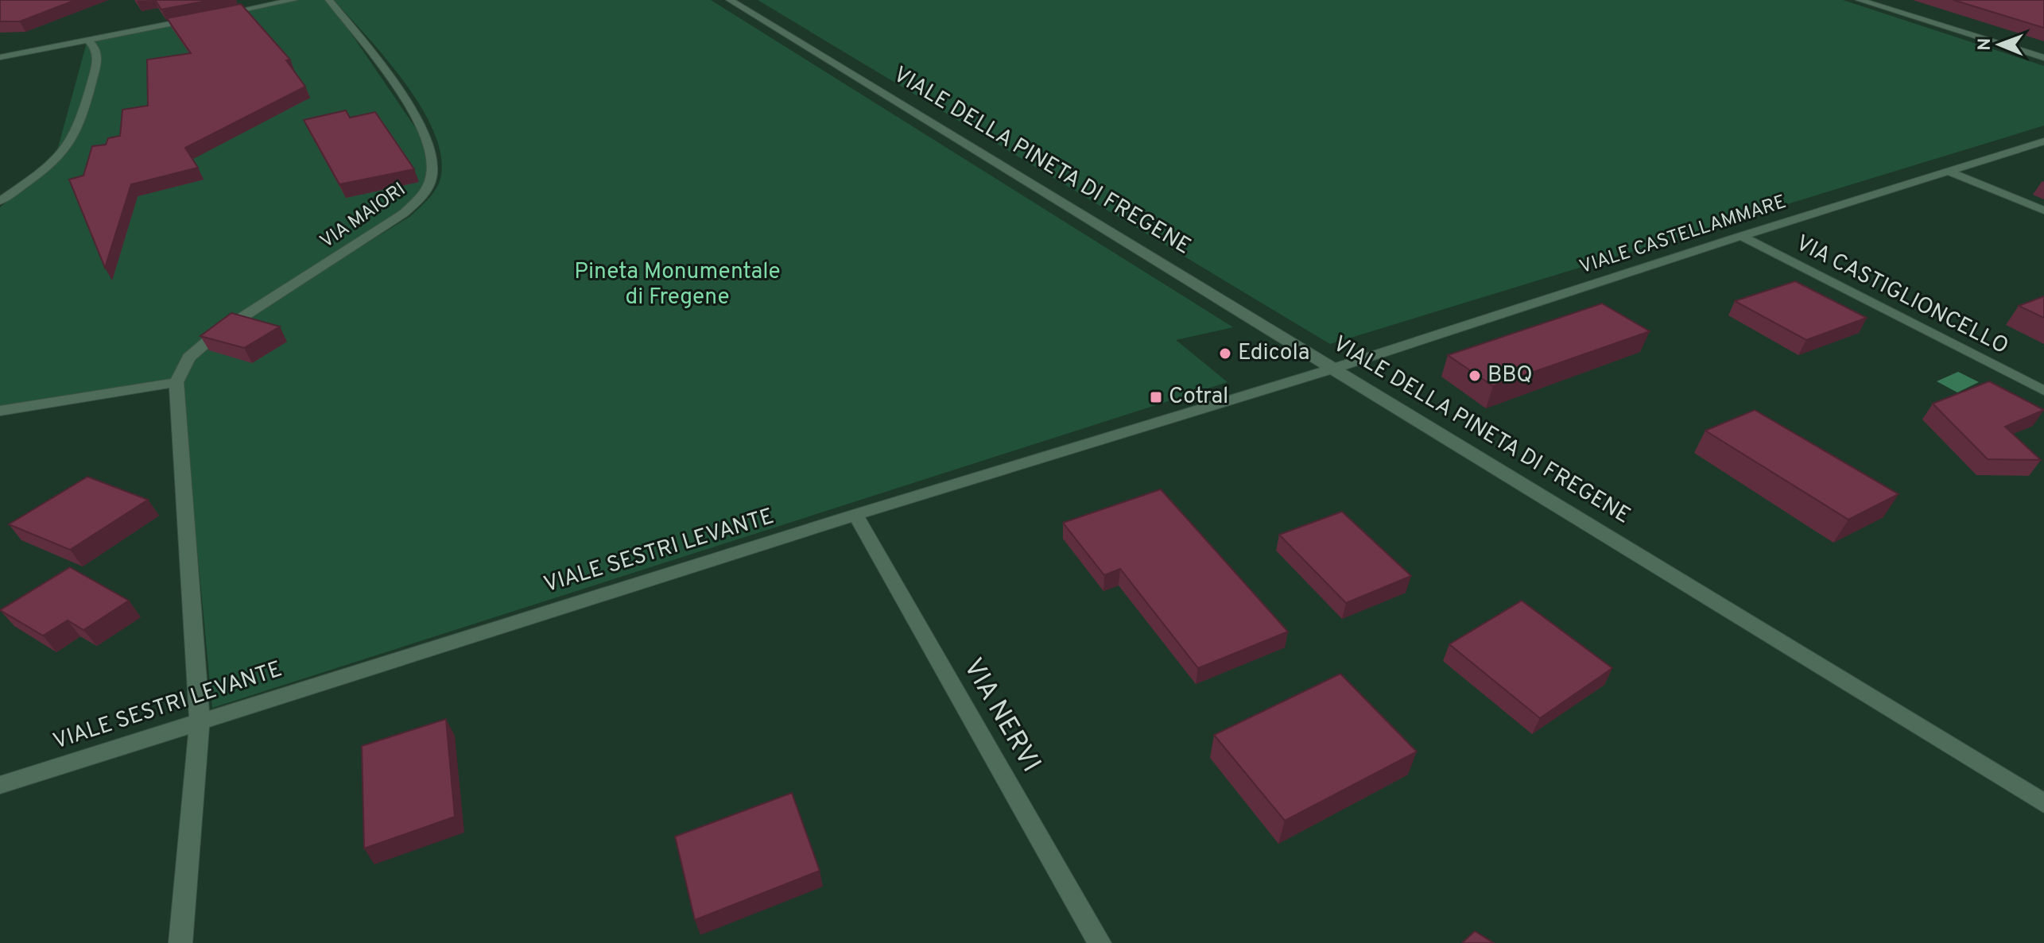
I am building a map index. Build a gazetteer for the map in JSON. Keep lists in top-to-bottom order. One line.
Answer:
{"streets":{"street":["VIALE DELLA PINETA DI FREGENE","VIA MAIORI","VIALE CASTELLAMMARE","VIA CASTIGLIONCELLO","VIALE SESTRI LEVANTE","VIA NERVI"]},"crossings":[["VIALE DELLA PINETA DI FREGENE","VIALE CASTELLAMMARE"],["VIALE DELLA PINETA DI FREGENE","VIALE SESTRI LEVANTE"],["VIALE CASTELLAMMARE","VIA CASTIGLIONCELLO"],["VIALE CASTELLAMMARE","VIALE SESTRI LEVANTE"],["VIALE SESTRI LEVANTE","VIA NERVI"]],"parks":["Pineta Monumentale di Fregene"],"places":{"other":["Edicola","BBQ"],"transit":["Cotral"]},"north":"left"}
